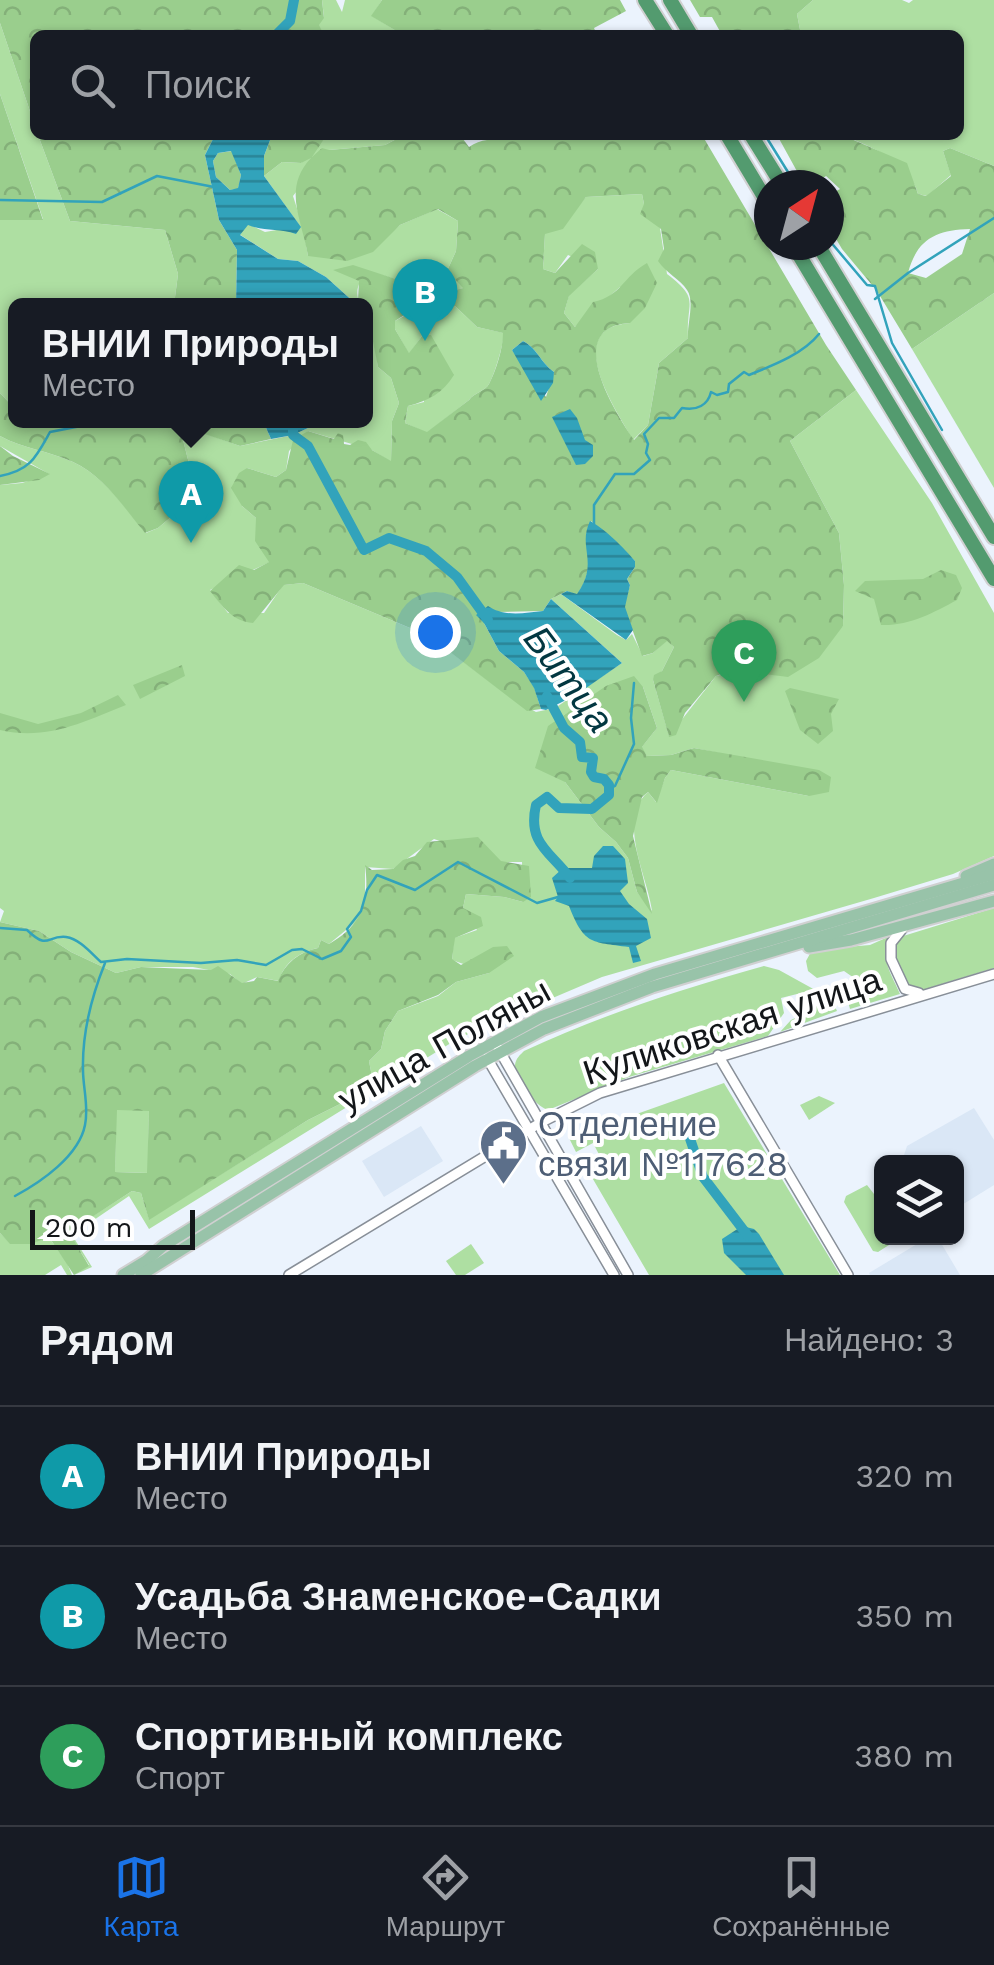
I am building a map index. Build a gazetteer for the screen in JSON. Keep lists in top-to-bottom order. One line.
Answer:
{"streets":{"main road":["улица Поляны"],"street":["Куликовская улица"]},"water":["Битца"],"places":{"public building":["Отделение связи №117628"]},"scale_bar":"200 m","north":"top right","page":{"search":"Поиск","pins":["B","A","C"],"popup":["ВНИИ Природы","Место"],"scale":"200 m","heading":["Рядом","Найдено: 3"],"list":[{"mark":"A","name":"ВНИИ Природы","note":"Место","value":"320 m"},{"mark":"B","name":"Усадьба Знаменское-Садки","note":"Место","value":"350 m"},{"mark":"C","name":"Спортивный комплекс","note":"Спорт","value":"380 m"}],"nav":["Карта","Маршрут","Сохранённые"]}}
